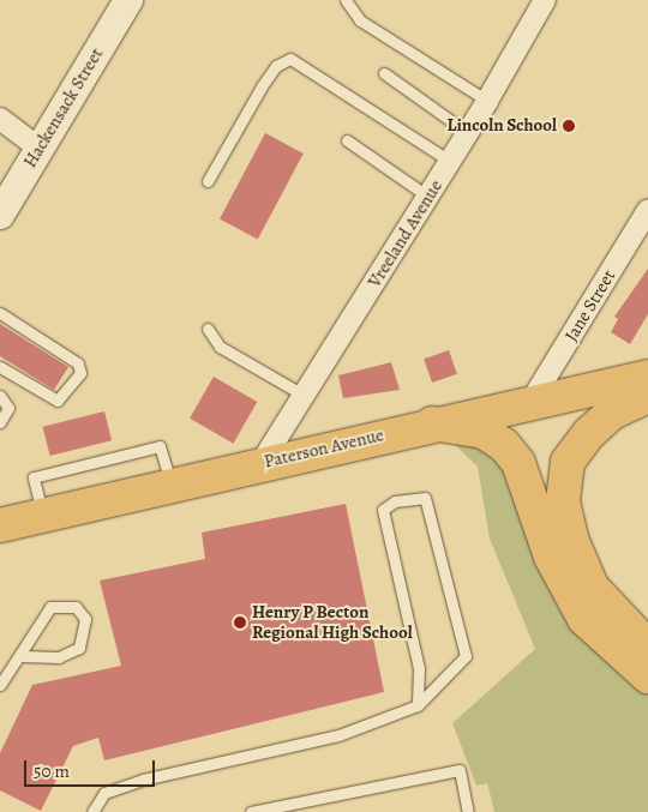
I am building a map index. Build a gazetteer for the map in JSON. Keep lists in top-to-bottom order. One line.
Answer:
{"streets":{"main road":["Hackensack Street","Paterson Avenue"],"street":["Vreeland Avenue","Jane Street"]},"crossings":[["Vreeland Avenue","Paterson Avenue"],["Jane Street","Paterson Avenue"]],"places":["Lincoln School","Henry P Becton Regional High School"],"scale_bar":"50 m"}
